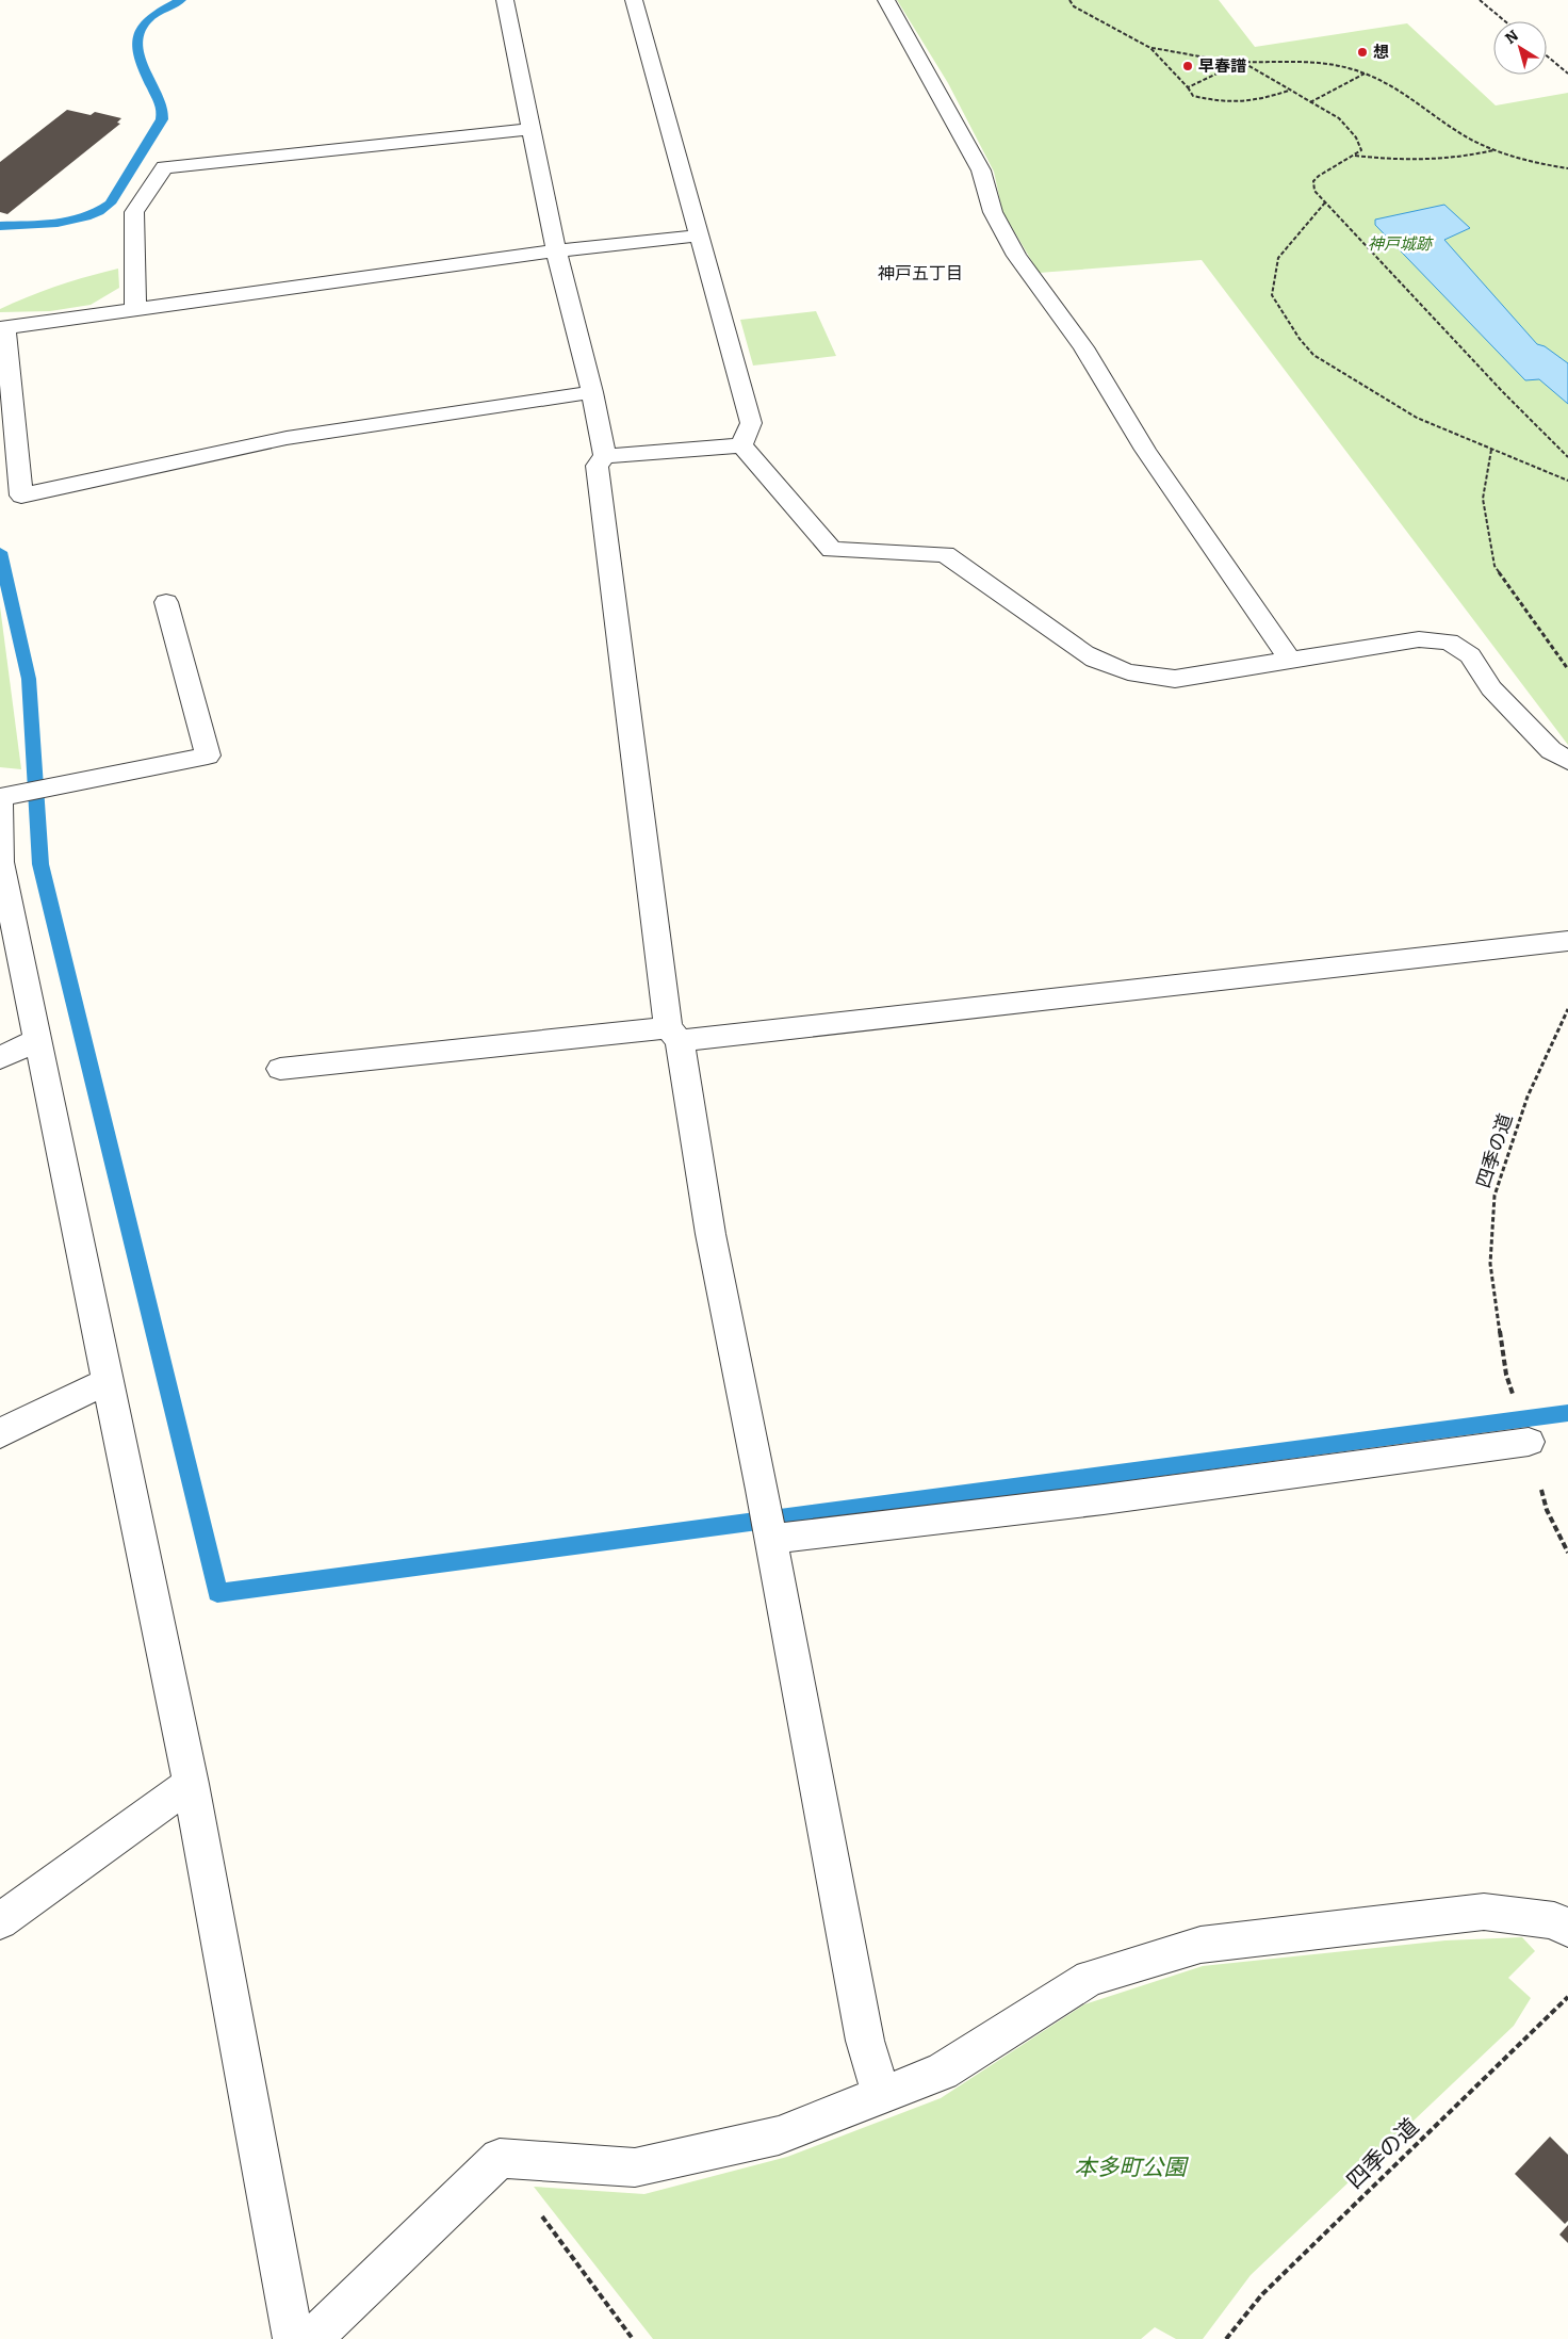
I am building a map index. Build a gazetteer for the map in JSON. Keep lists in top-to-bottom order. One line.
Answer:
{"streets":{"path":["四季の道"]},"districts":["神戸五丁目"],"parks":["神戸城跡","本多町公園"],"places":["想","早春譜"],"north":"top left"}
